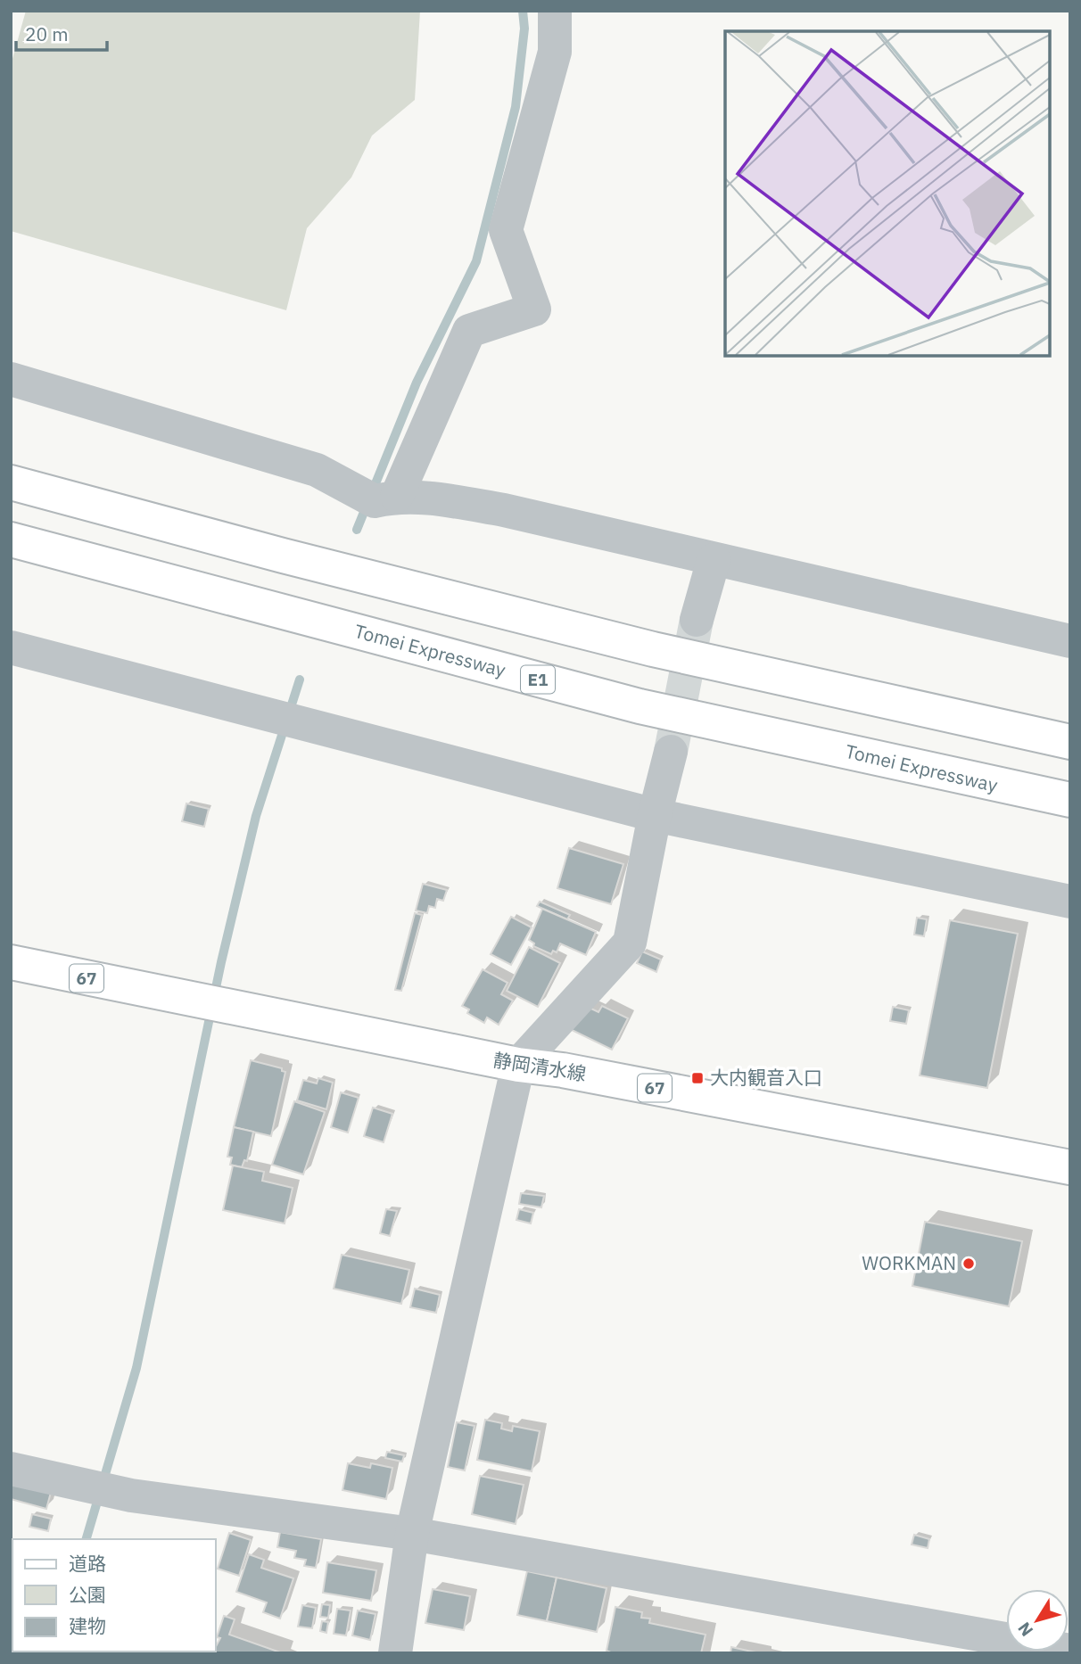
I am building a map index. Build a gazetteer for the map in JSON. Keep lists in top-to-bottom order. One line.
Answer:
{"streets":{"main road":["Tomei Expressway","E1","67","静岡清水線"]},"places":{"transit":["大内観音入口"],"other":["WORKMAN"]},"legend":["道路","公園","建物"],"scale_bar":"20 m","north":"bottom left"}
